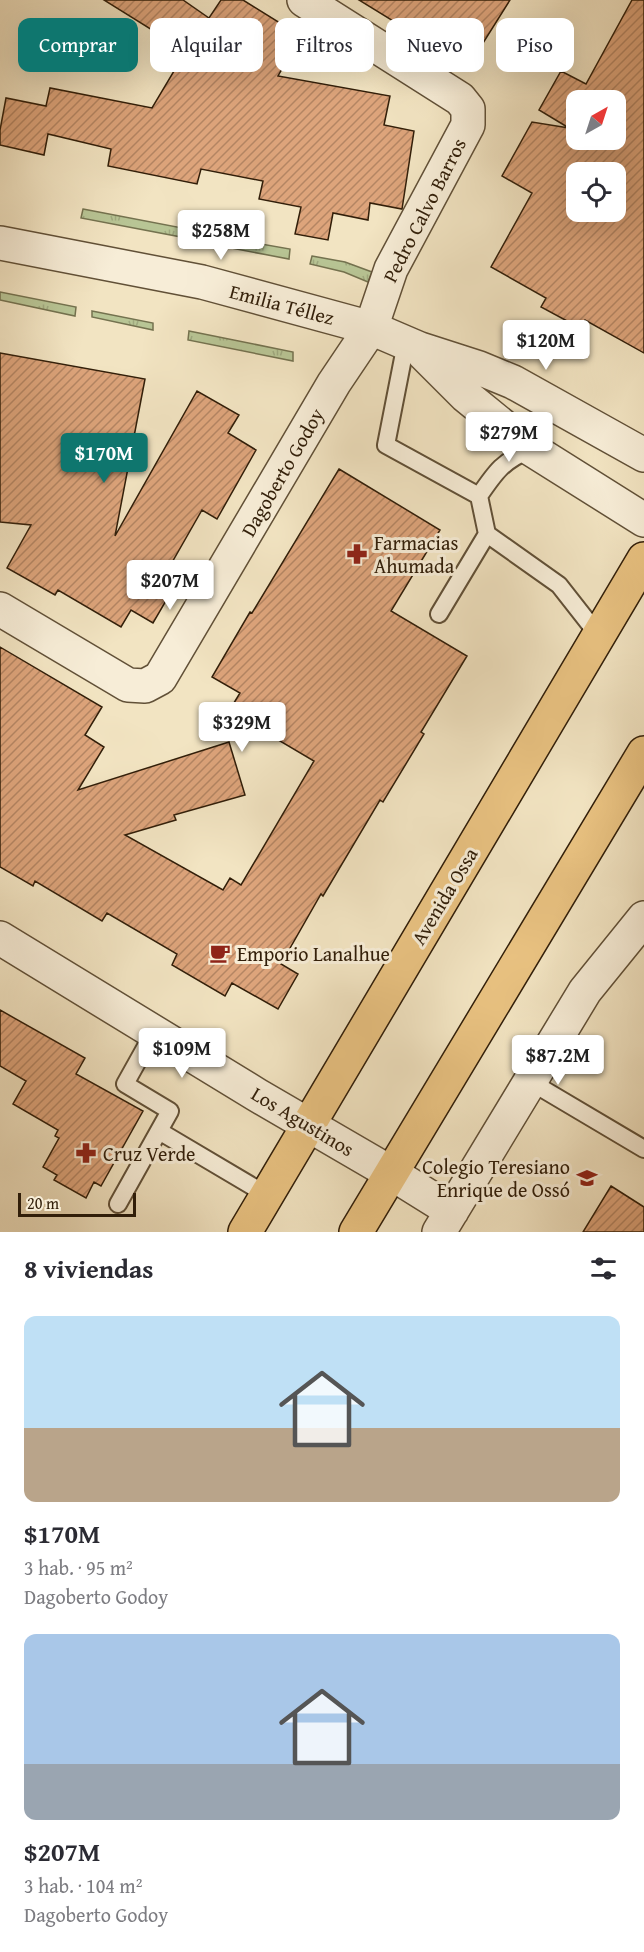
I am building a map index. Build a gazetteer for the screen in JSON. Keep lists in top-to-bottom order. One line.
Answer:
{"streets":{"main road":["Avenida Ossa"],"street":["Pedro Calvo Barros","Emilia Téllez","Dagoberto Godoy","Los Agustinos"]},"crossings":[["Pedro Calvo Barros","Emilia Téllez"],["Pedro Calvo Barros","Dagoberto Godoy"],["Emilia Téllez","Dagoberto Godoy"],["Avenida Ossa","Los Agustinos"]],"places":{"pharmacy":["Farmacias Ahumada","Cruz Verde"],"cafe":["Emporio Lanalhue"],"school or university":["Colegio Teresiano Enrique de Ossó"]},"scale_bar":"20 m","north":"top right","page":{"chip":["Comprar","Alquilar","Filtros","Nuevo","Piso"],"price":["$258M","$120M","$279M","$170M","$207M","$329M","$109M","$87.2M"],"scale":"20 m","heading":"8 viviendas","list":[{"name":"$170M","note":"3 hab. · 95 m² · Dagoberto Godoy"},{"name":"$207M","note":"3 hab. · 104 m² · Dagoberto Godoy"}]}}
